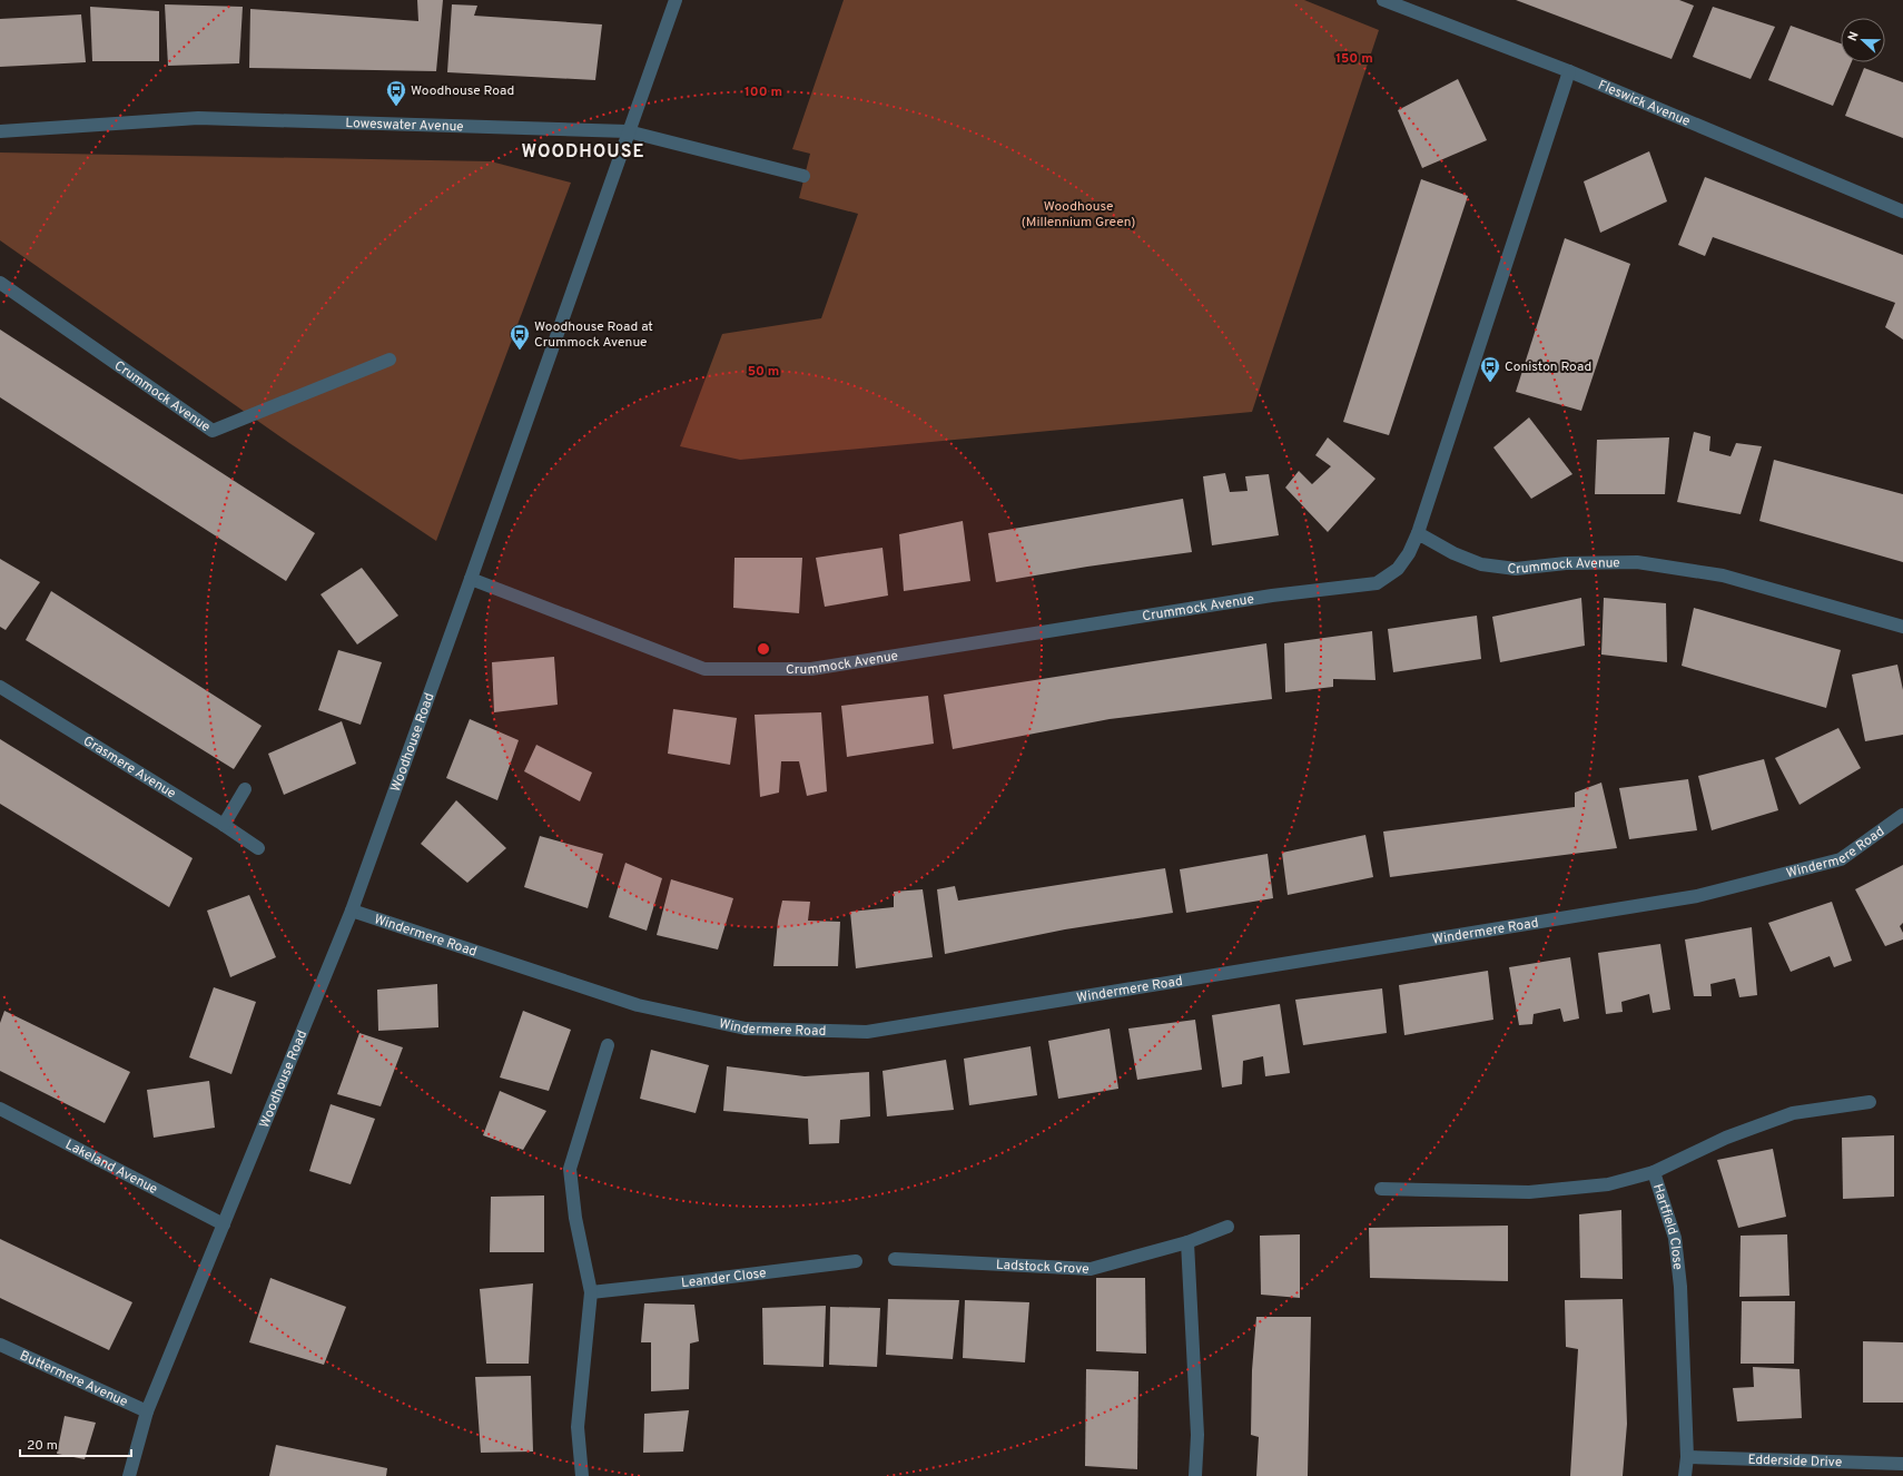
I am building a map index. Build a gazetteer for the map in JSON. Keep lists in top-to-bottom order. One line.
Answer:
{"streets":{"street":["Fleswick Avenue","Loweswater Avenue","Crummock Avenue","Woodhouse Road","Grasmere Avenue","Windermere Road","Lakeland Avenue","Hartfield Close","Ladstock Grove","Leander Close","Buttermere Avenue","Edderside Drive"]},"crossings":[["Loweswater Avenue","Woodhouse Road"],["Crummock Avenue","Woodhouse Road"],["Woodhouse Road","Windermere Road"],["Woodhouse Road","Lakeland Avenue"],["Woodhouse Road","Buttermere Avenue"],["Hartfield Close","Edderside Drive"]],"districts":["WOODHOUSE"],"parks":["Woodhouse (Millennium Green)"],"places":{"bus stop":["Woodhouse Road","Woodhouse Road at Crummock Avenue","Coniston Road"]},"scale_bar":"20 m","north":"left","rings":["150 m","100 m","50 m"]}
